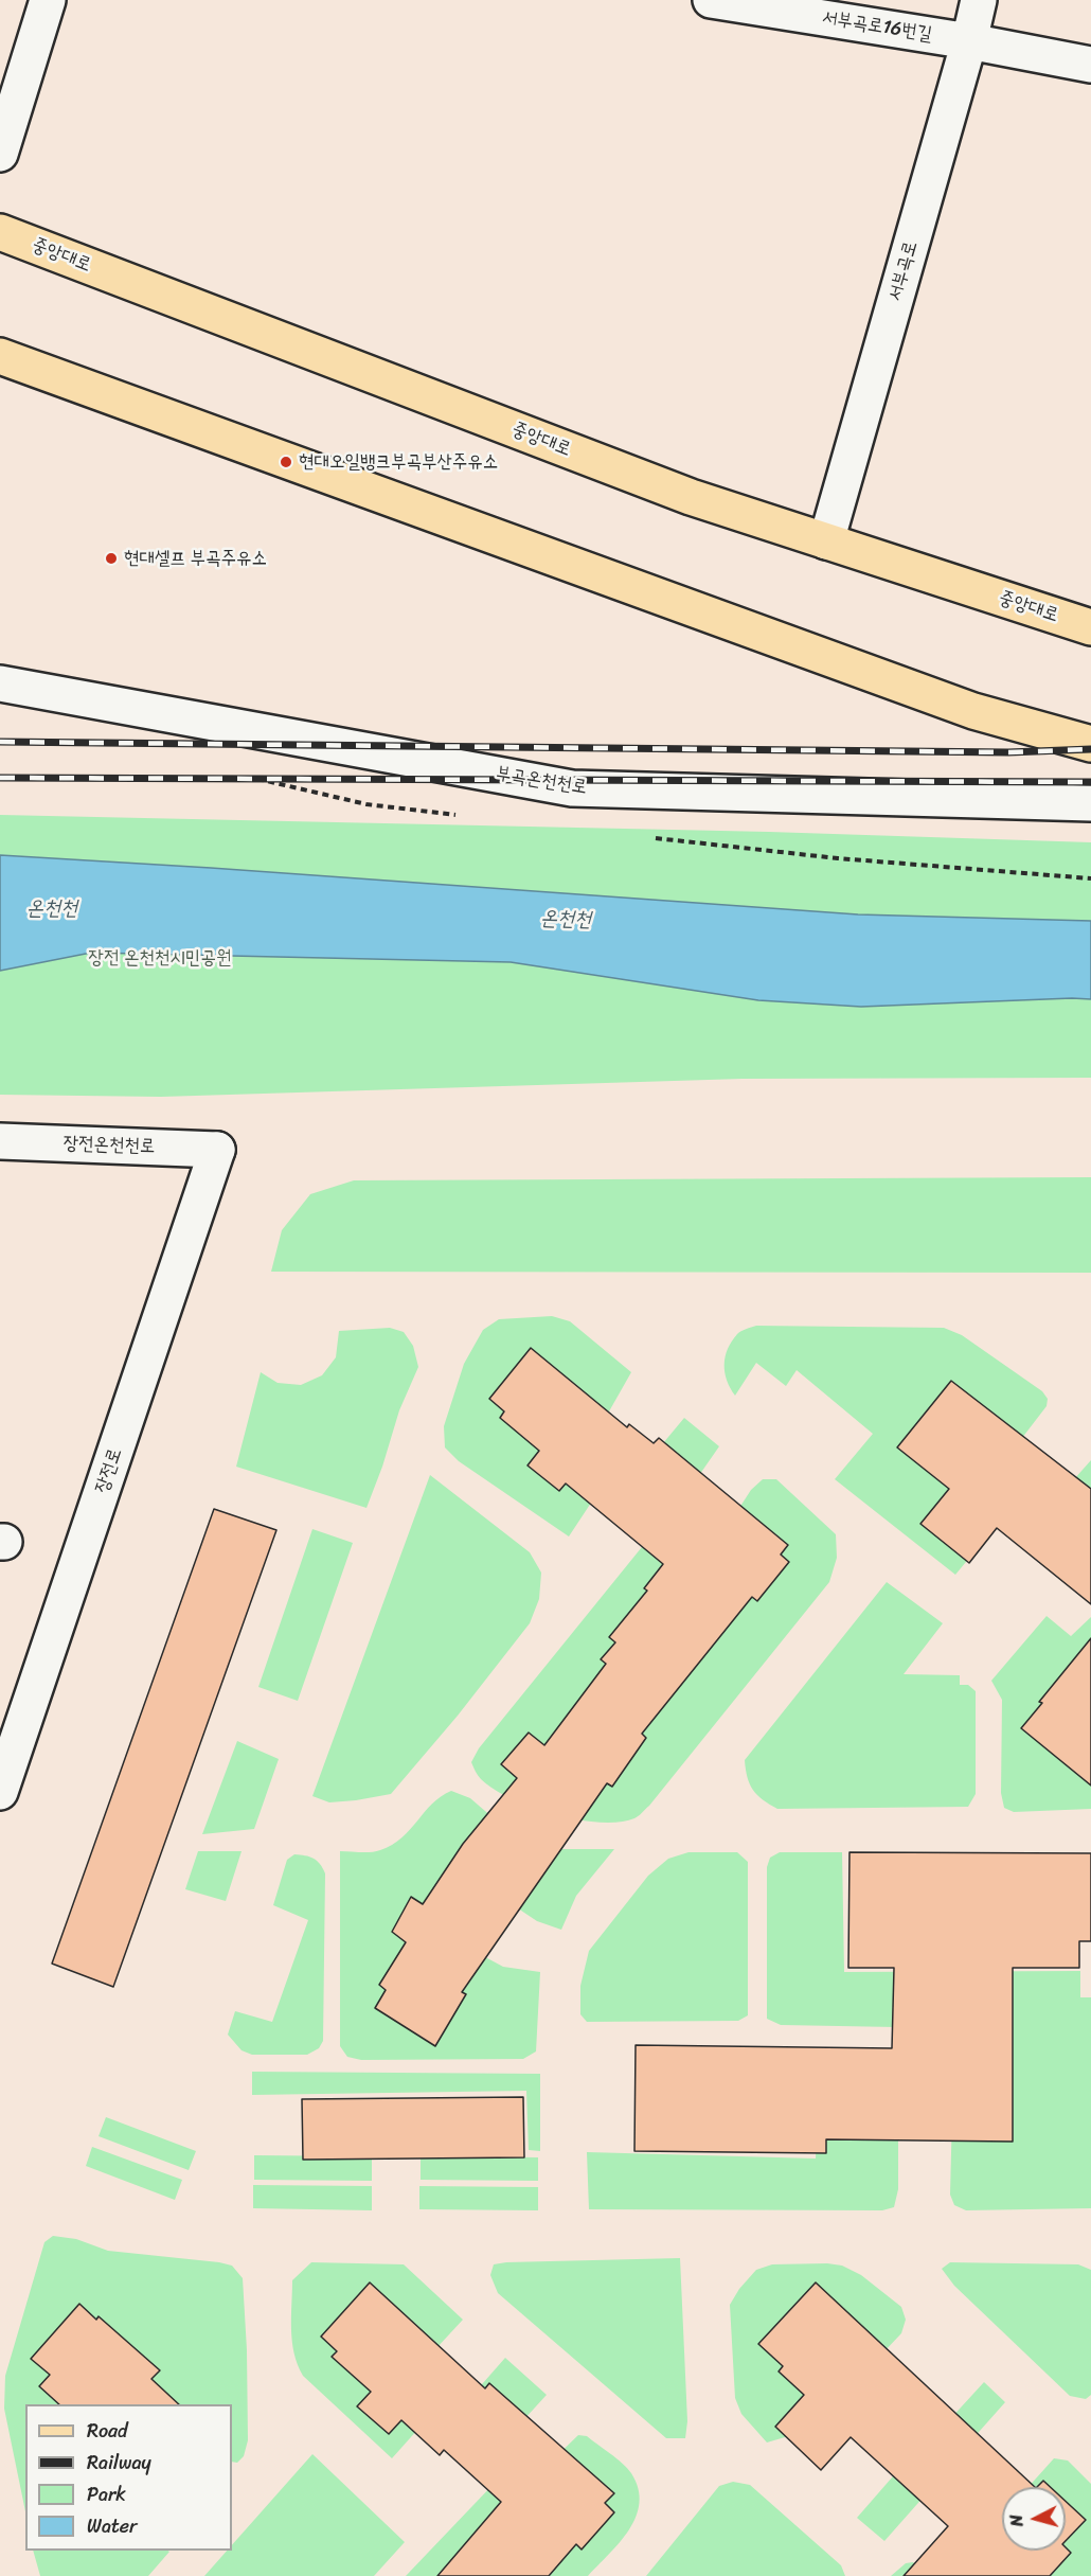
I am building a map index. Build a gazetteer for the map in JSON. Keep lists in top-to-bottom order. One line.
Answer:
{"streets":{"main road":["중앙대로"],"street":["서부곡로16번길","서부곡로","부곡온천천로","장전온천천로","장전로"]},"crossings":[["서부곡로16번길","서부곡로"],["중앙대로","서부곡로"],["장전온천천로","장전로"]],"water":["온천천"],"parks":["장전 온천천시민공원"],"places":["현대오일뱅크부곡부산주유소","현대셀프 부곡주유소"],"legend":["Road","Railway","Park","Water"],"north":"left"}
